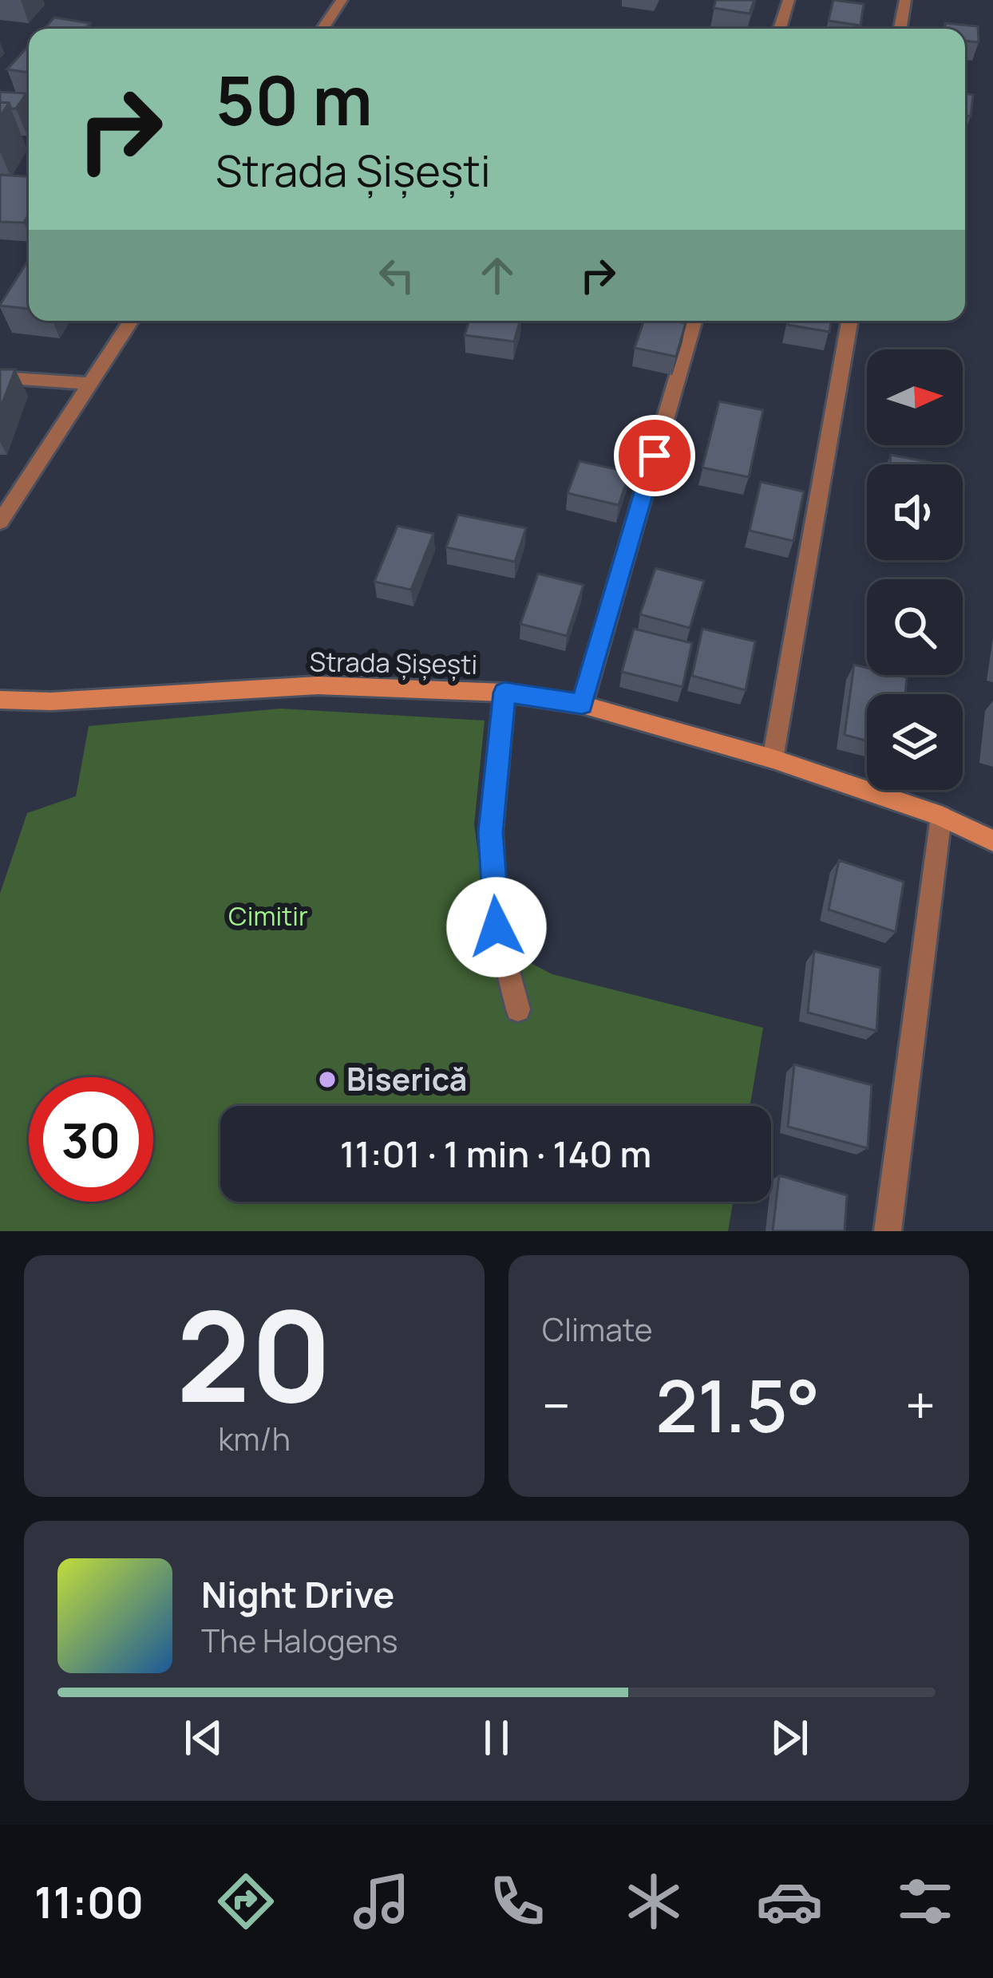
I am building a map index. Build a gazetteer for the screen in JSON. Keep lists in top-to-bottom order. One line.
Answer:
{"streets":{"street":["Strada Șișești"]},"parks":["Cimitir"],"places":["Biserică"],"north":"right","page":{"turn":["50 m","Strada Șișești"],"limit":"30","trip":"11:01 · 1 min · 140 m","tile":[["20","km/h"],"Climate"],"heat":["−","21.5°","+"],"song":["Night Drive","The Halogens"],"tabs":"11:00"}}
